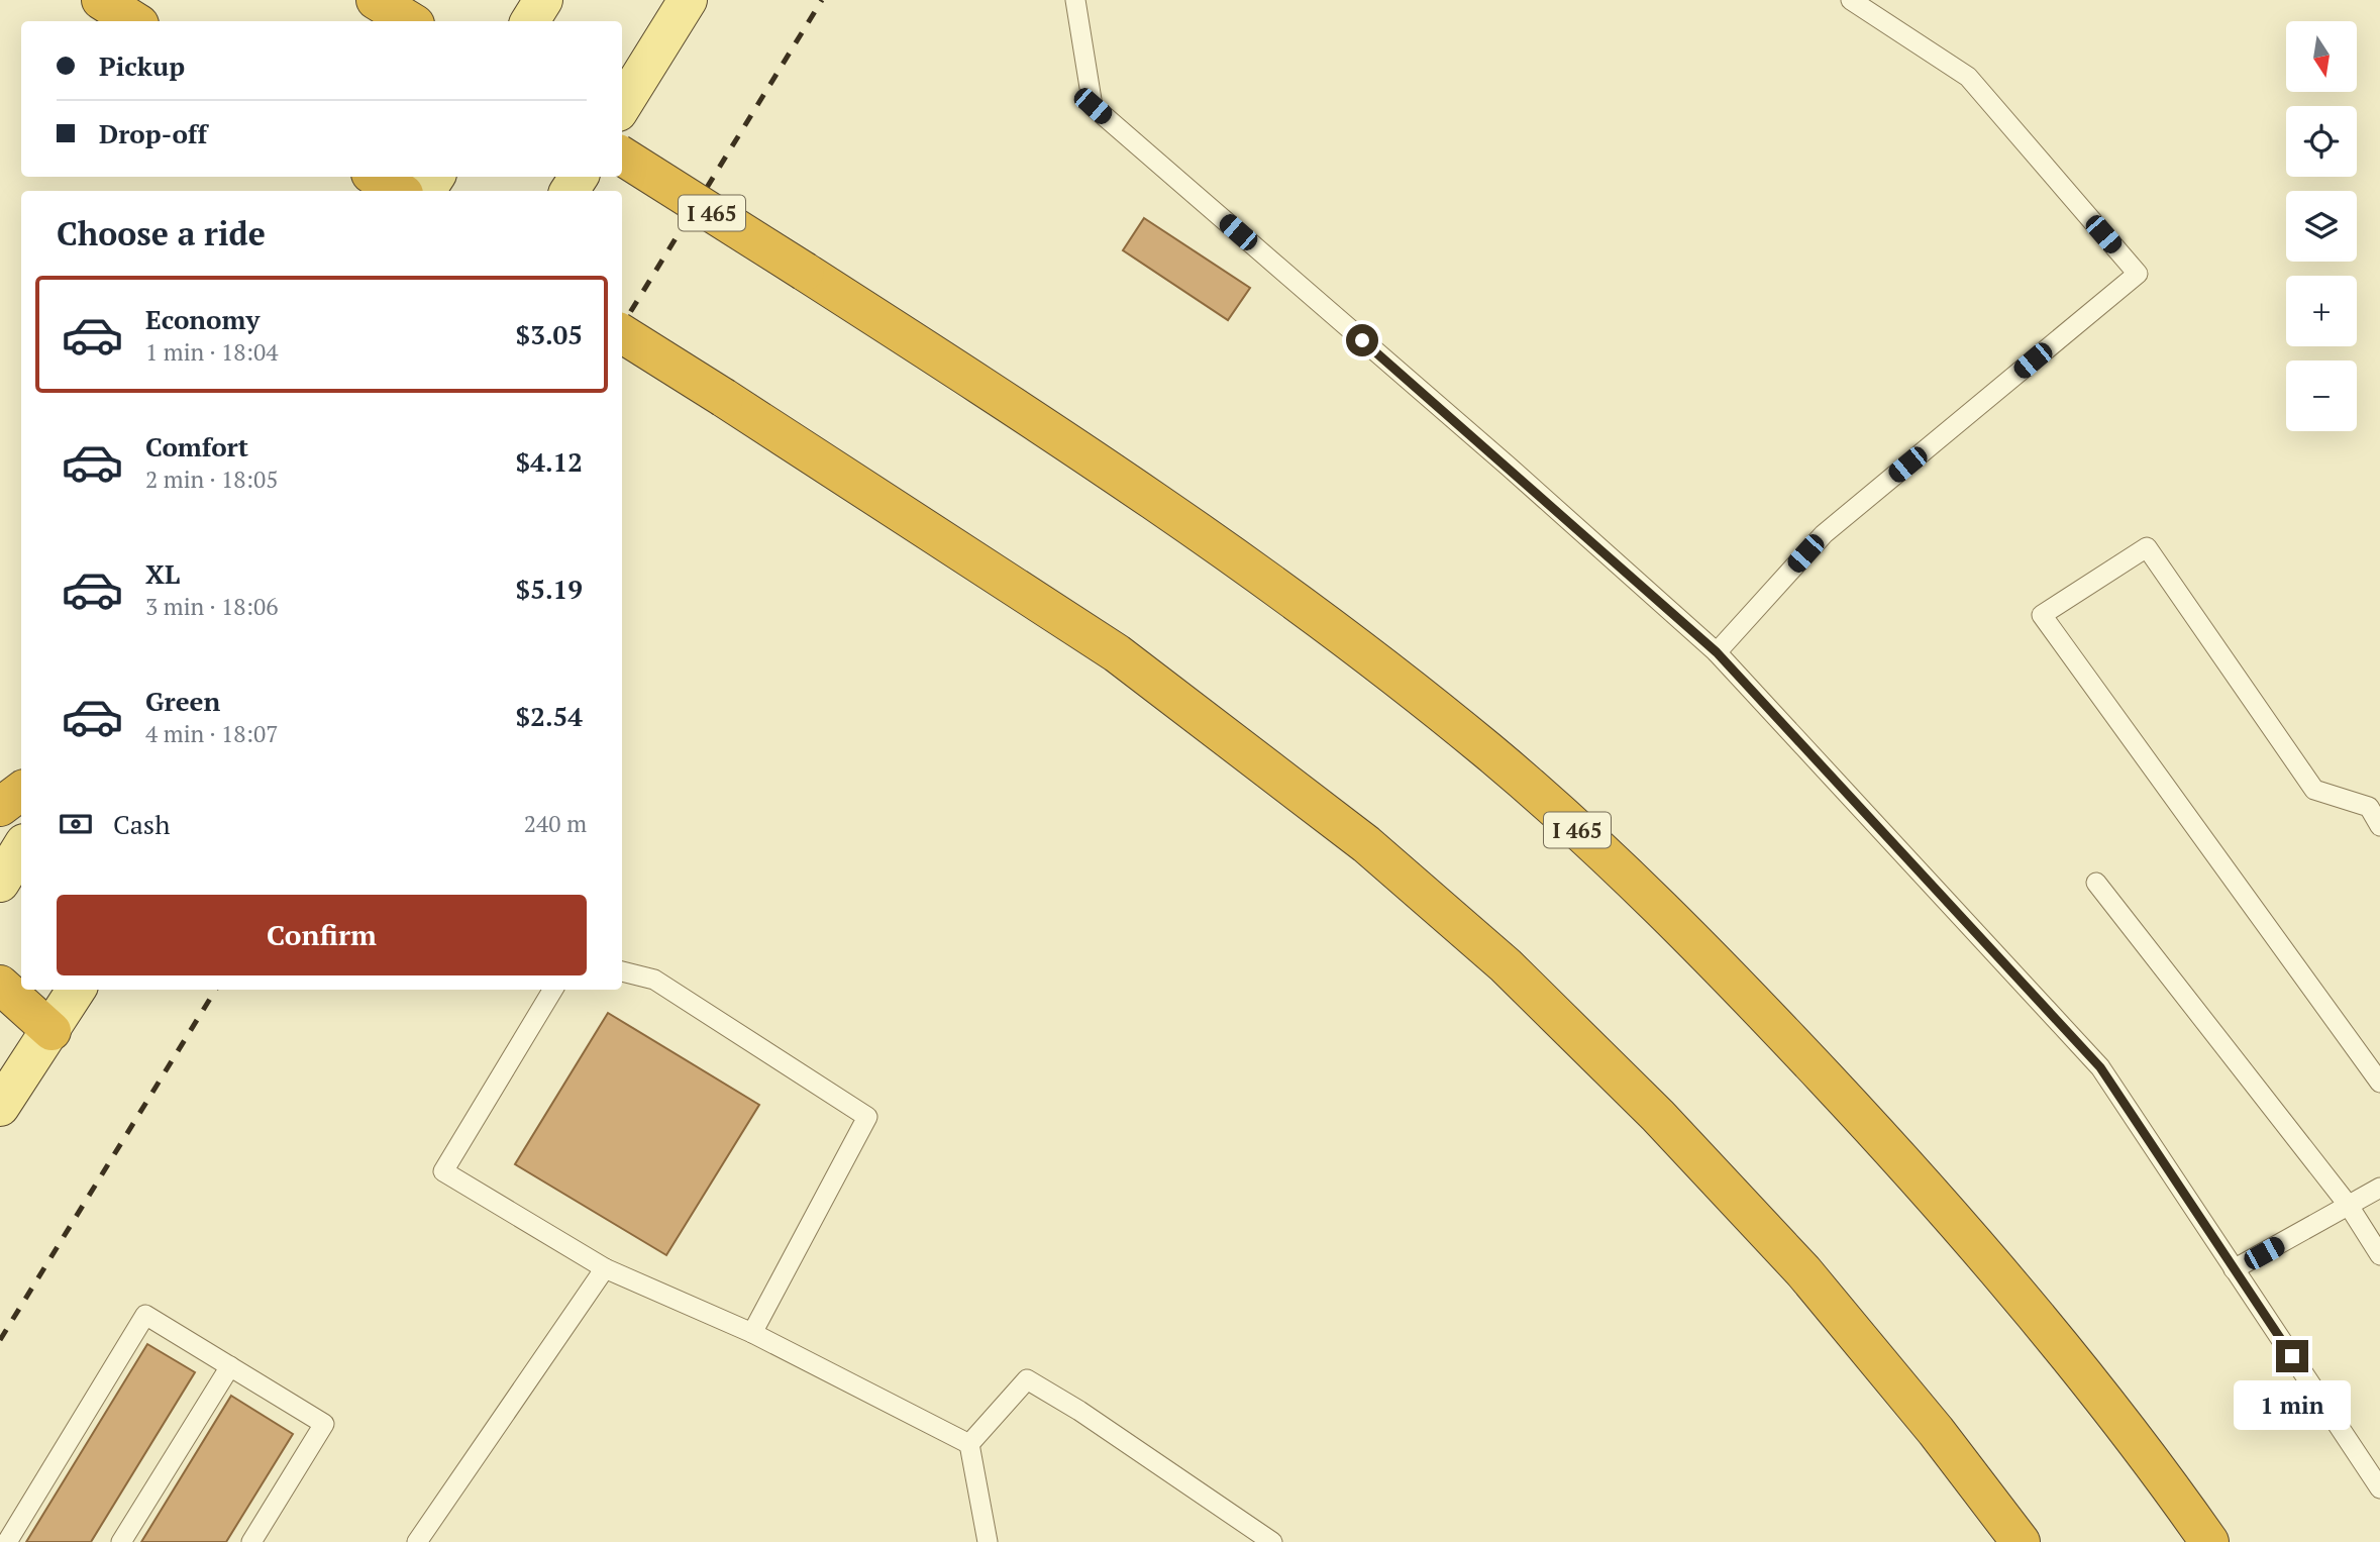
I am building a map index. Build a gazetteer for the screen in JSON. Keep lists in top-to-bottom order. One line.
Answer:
{"streets":{"highway":["I 465"]},"north":"bottom","page":{"map_buttons":["+","−"],"banner":["Pickup","Drop-off"],"heading":"Choose a ride","list":[{"name":"Economy","note":"1 min · 18:04","value":"$3.05"},{"name":"Comfort","note":"2 min · 18:05","value":"$4.12"},{"name":"XL","note":"3 min · 18:06","value":"$5.19"},{"name":"Green","note":"4 min · 18:07","value":"$2.54"}],"pay":["Cash","240 m"],"buttons":"Confirm","bubble":"1 min"}}
